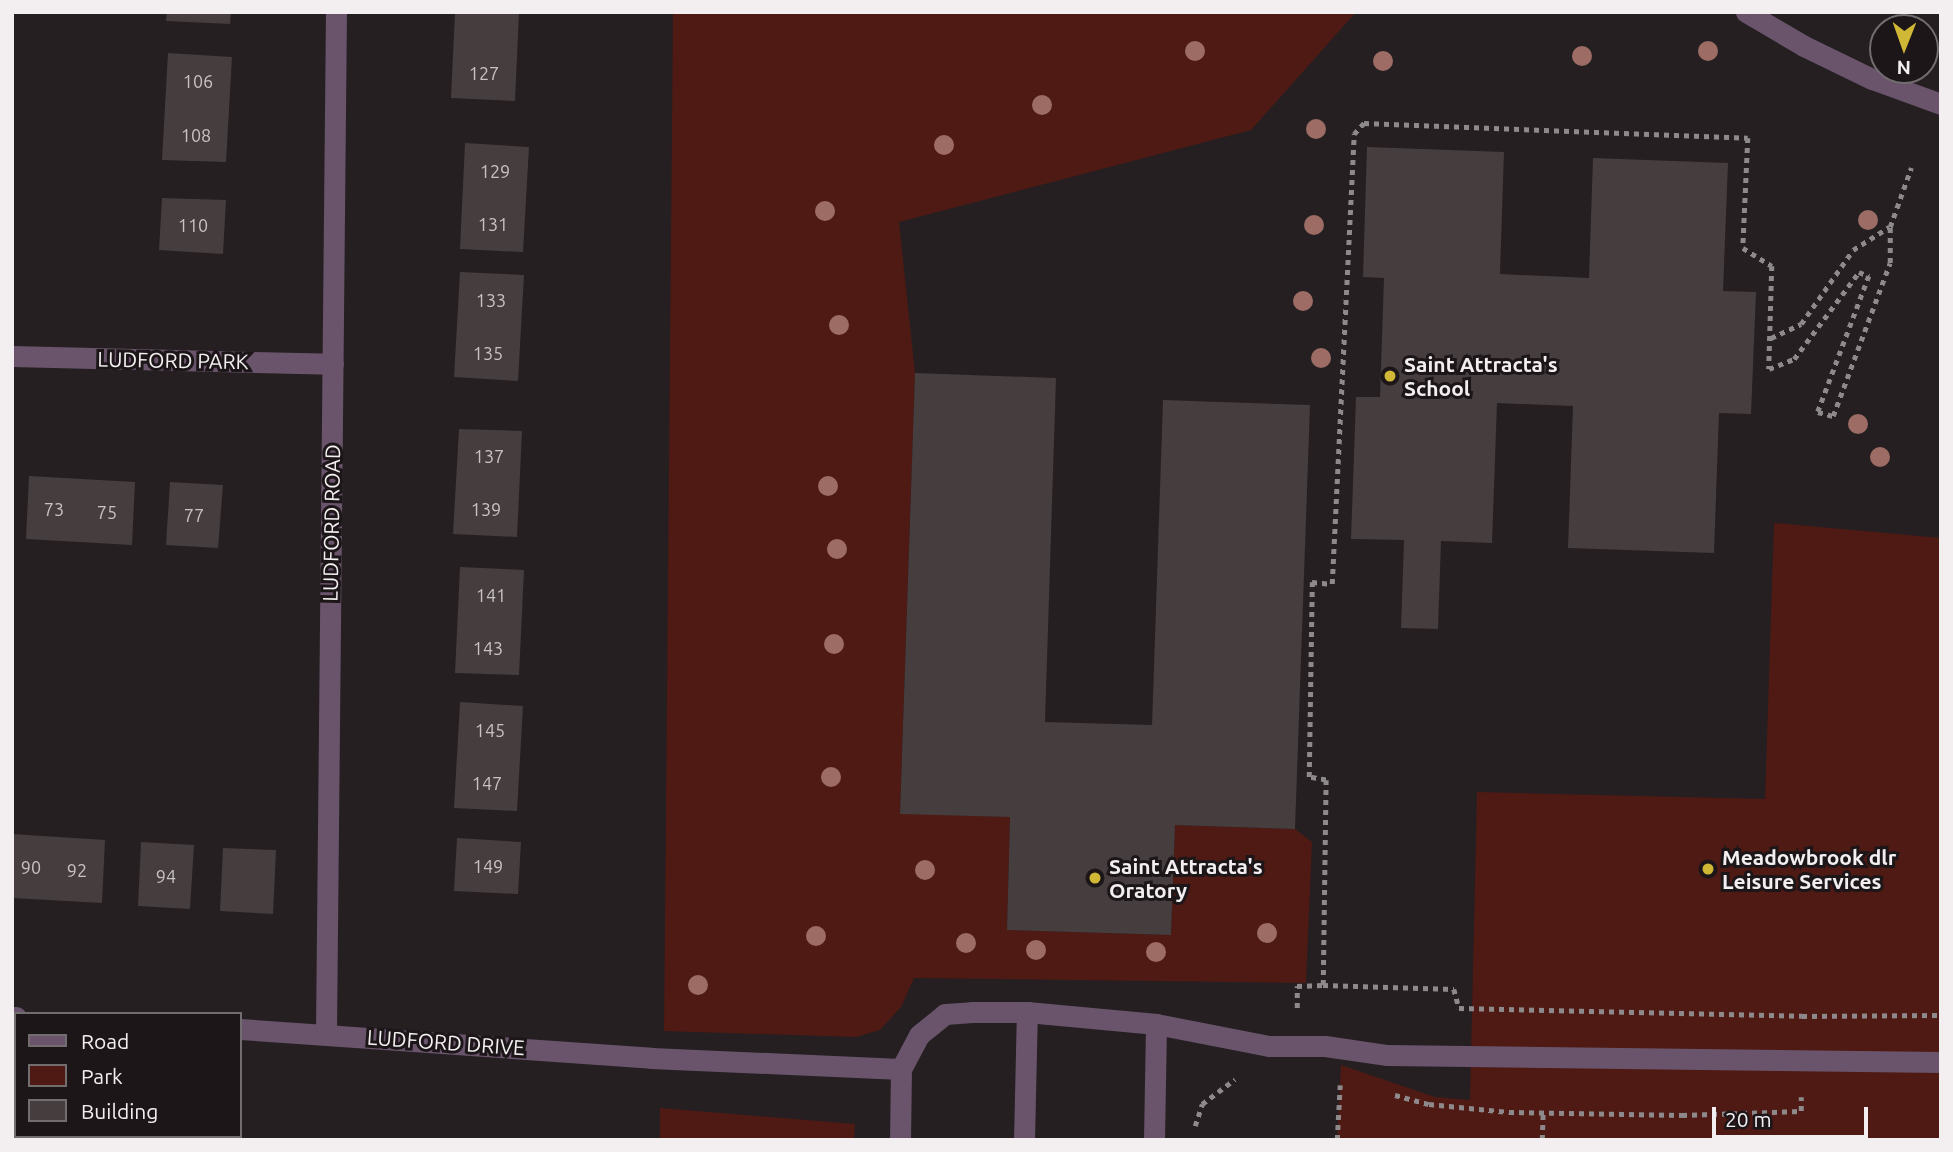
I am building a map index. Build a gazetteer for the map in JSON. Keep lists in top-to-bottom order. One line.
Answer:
{"streets":{"street":["LUDFORD PARK","LUDFORD ROAD","LUDFORD DRIVE"]},"crossings":[["LUDFORD PARK","LUDFORD ROAD"],["LUDFORD ROAD","LUDFORD DRIVE"]],"places":["Saint Attracta's School","Meadowbrook dlr Leisure Services","Saint Attracta's Oratory"],"house_numbers":["127","106","108","129","131","110","133","135","137","73","139","75","77","141","143","145","147","149","90","92","94"],"legend":["Road","Park","Building"],"scale_bar":"20 m","north":"bottom"}
